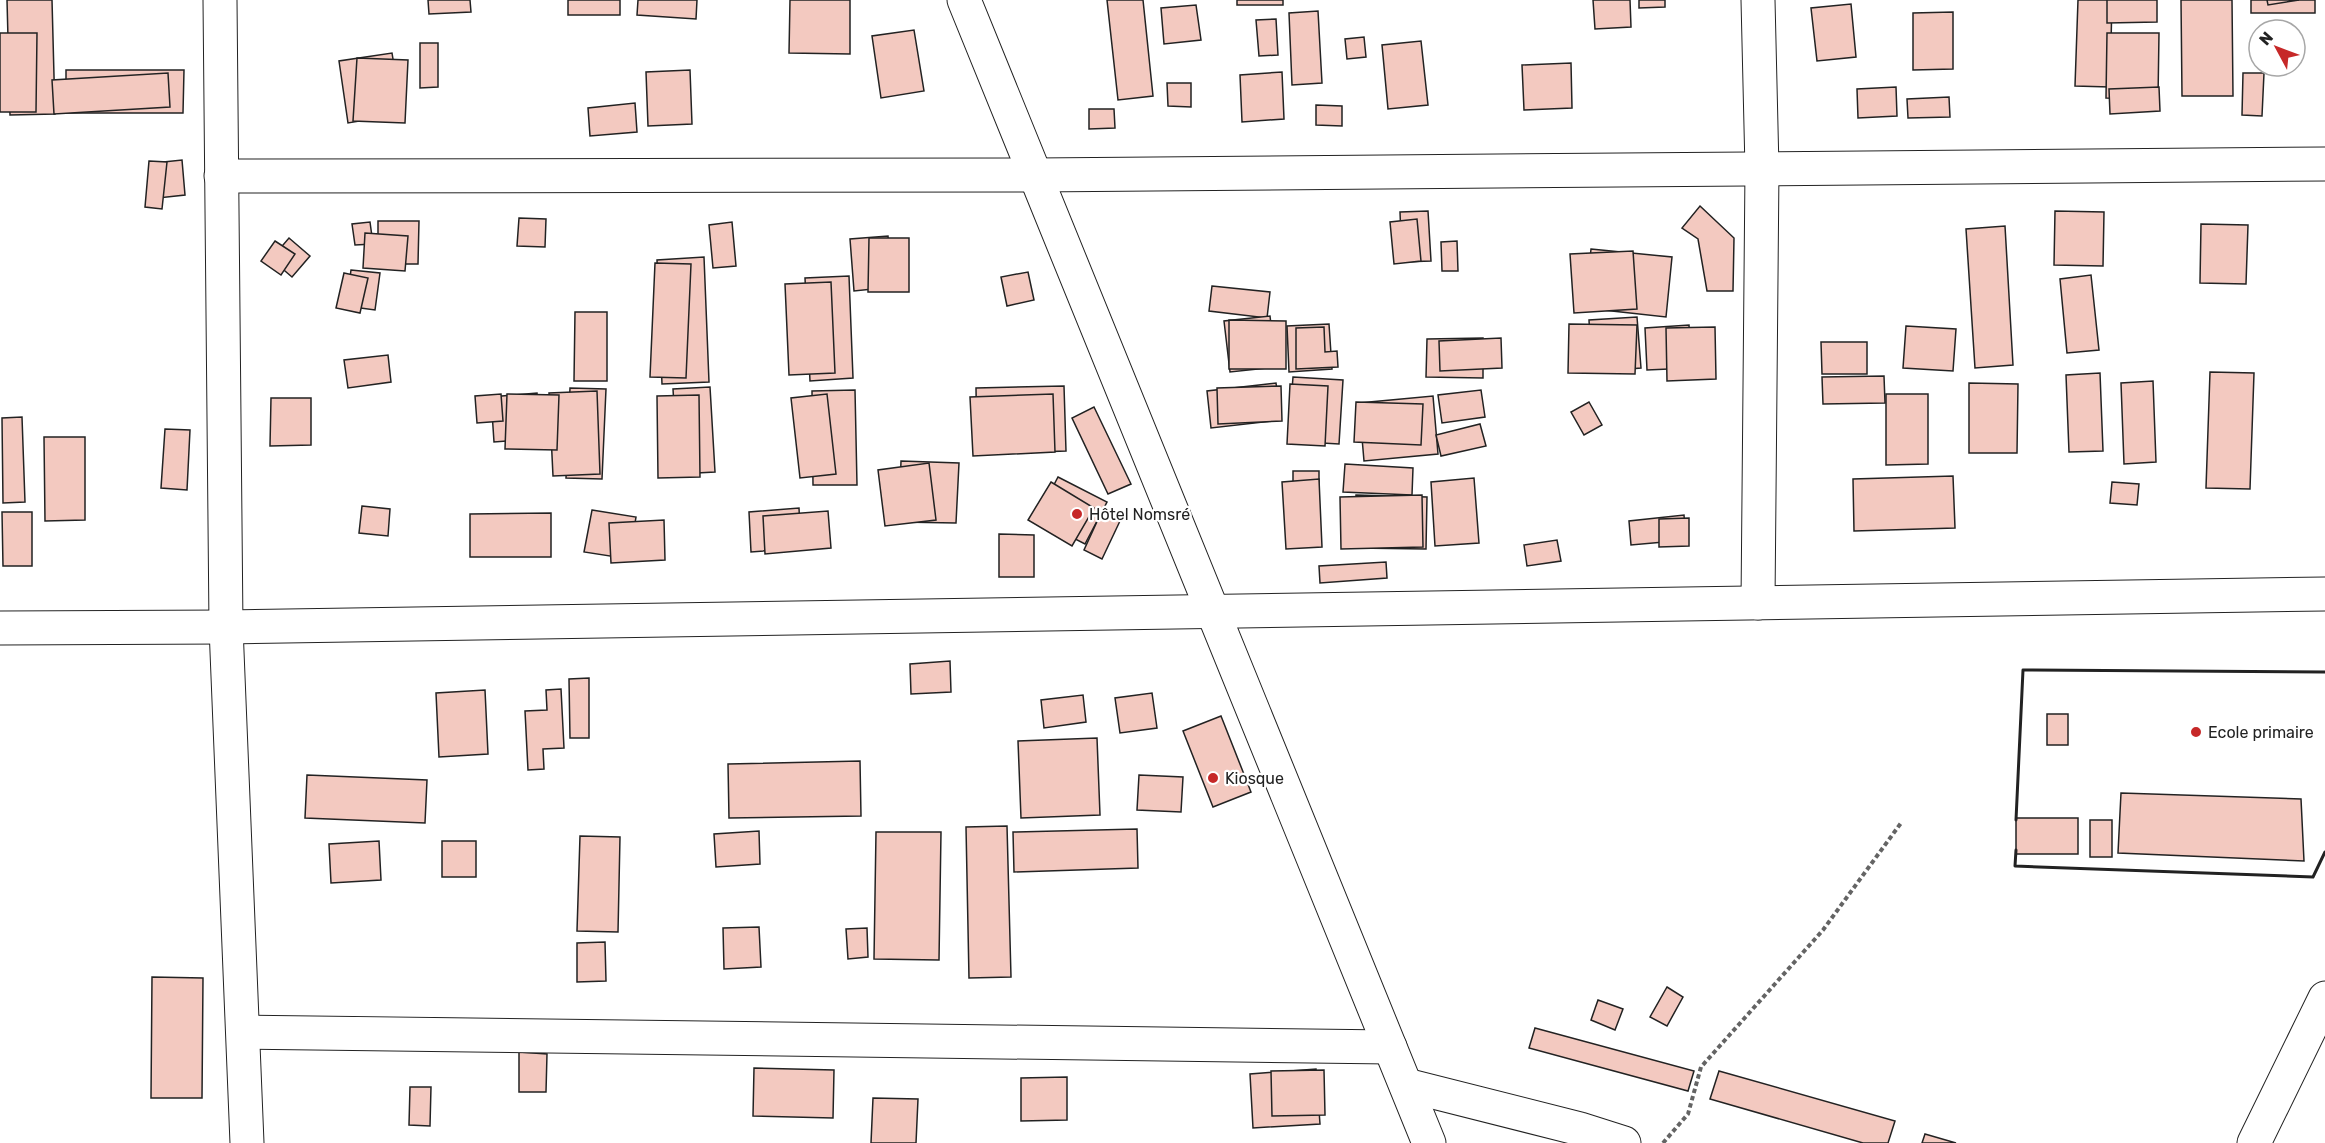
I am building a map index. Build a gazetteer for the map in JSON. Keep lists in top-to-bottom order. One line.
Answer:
{"places":["Hôtel Nomsré","Ecole primaire","Kiosque"],"north":"top left"}
